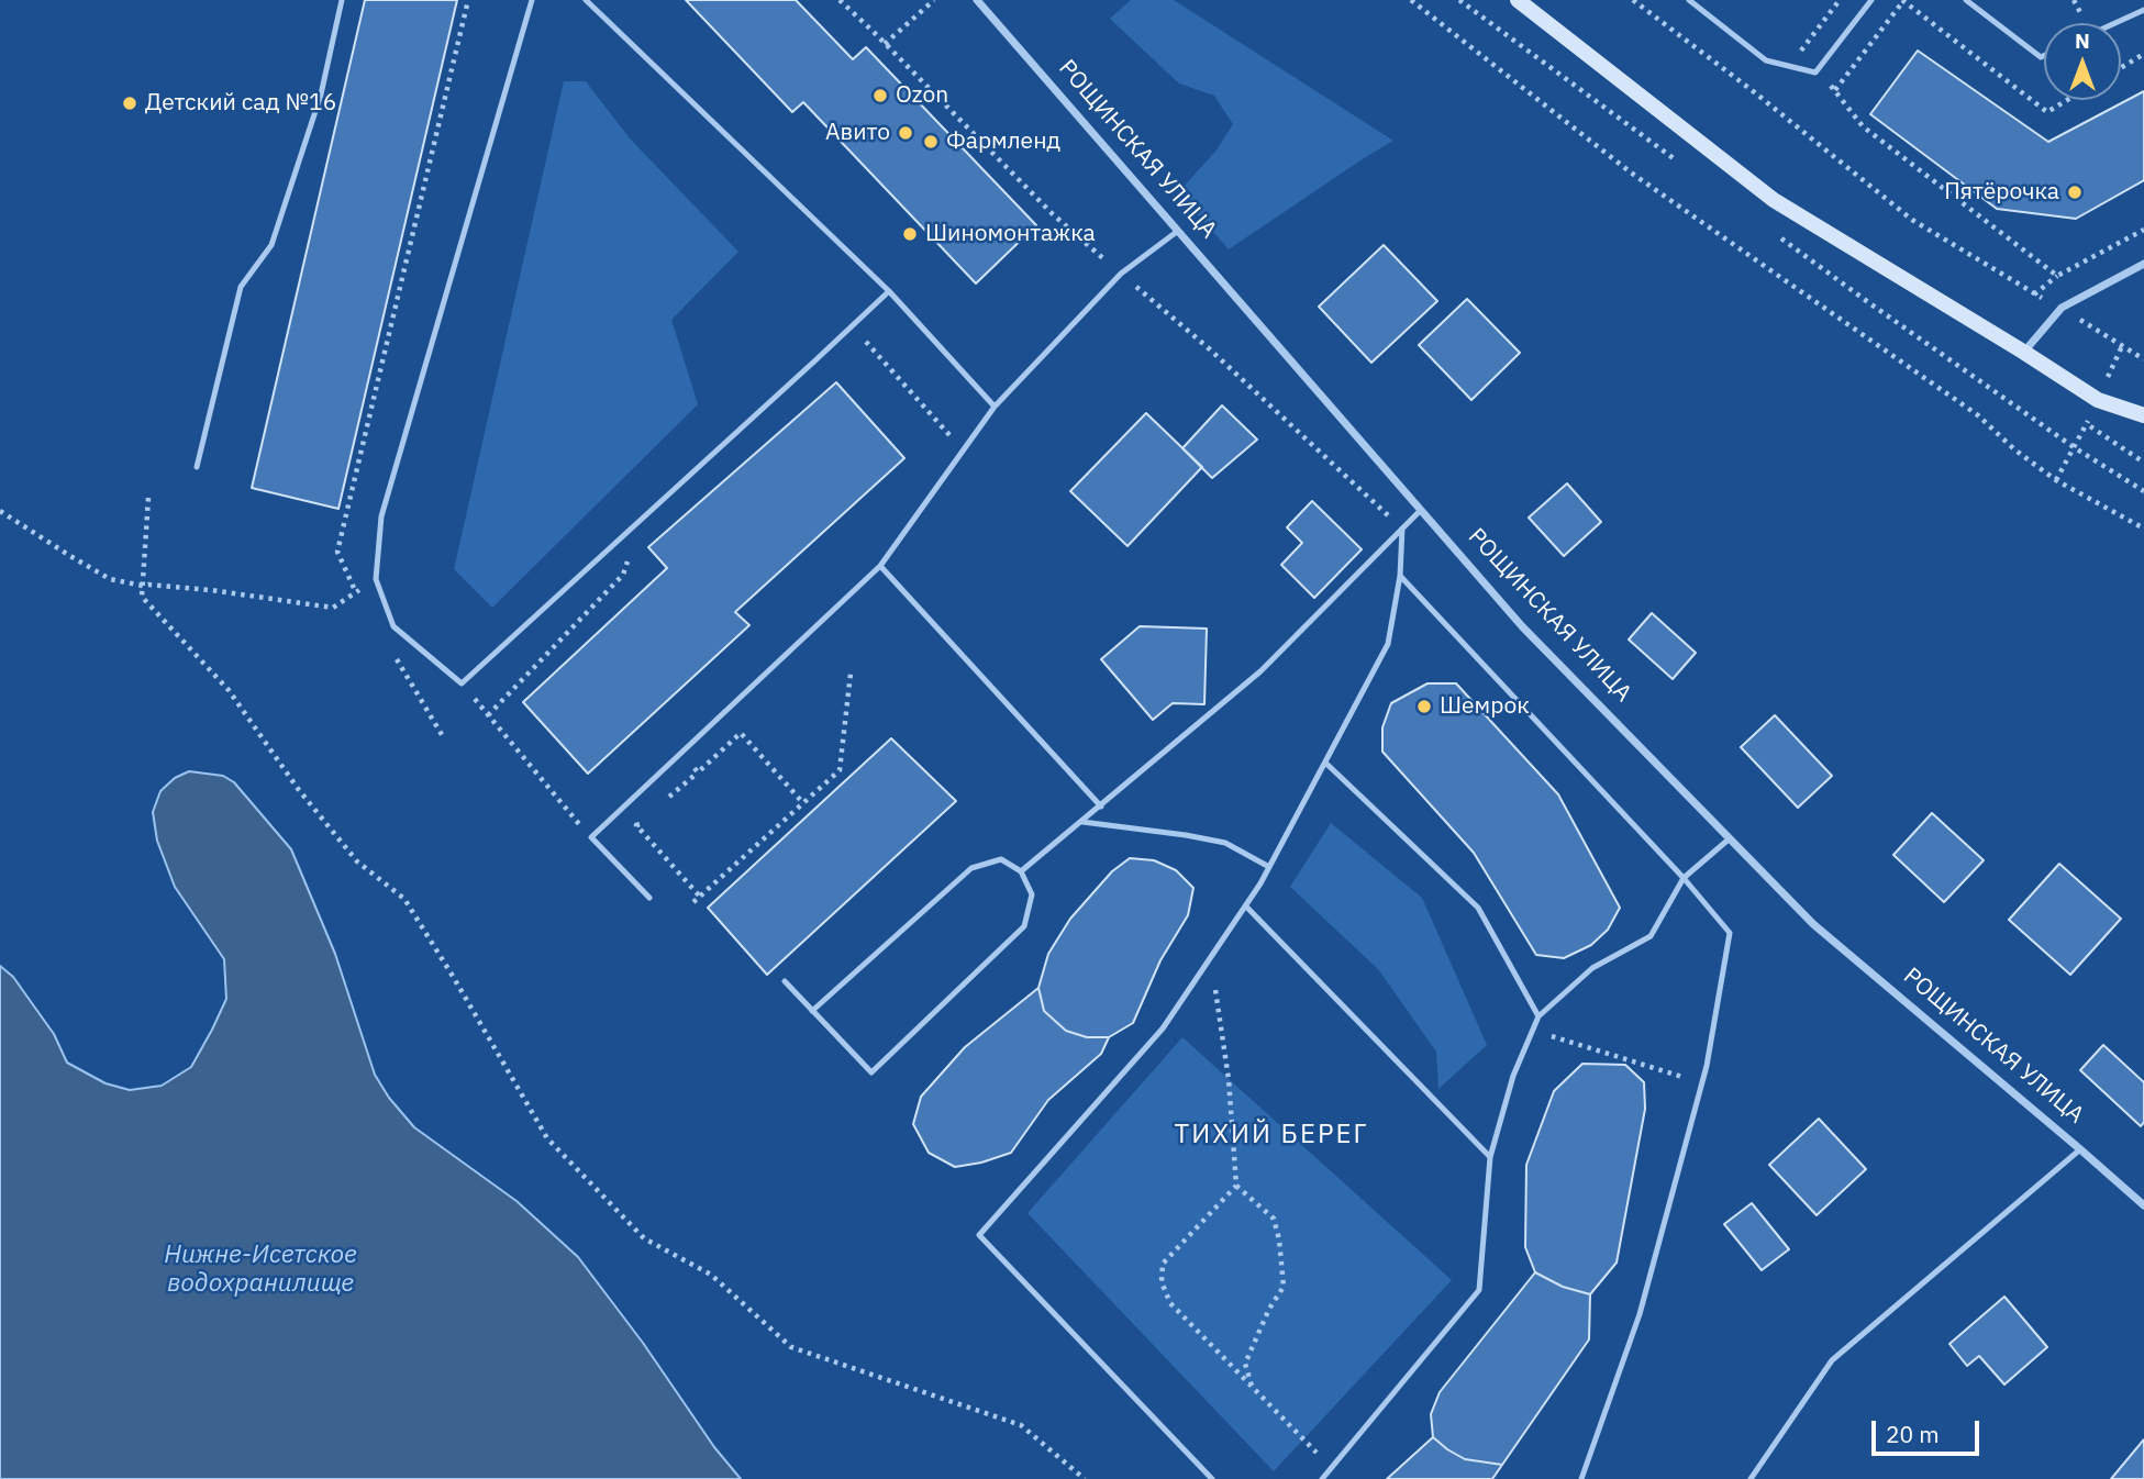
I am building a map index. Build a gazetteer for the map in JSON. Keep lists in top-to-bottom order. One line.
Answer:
{"streets":{"street":["РОЩИНСКАЯ УЛИЦА"]},"districts":["ТИХИЙ БЕРЕГ"],"water":["Нижне-Исетское водохранилище"],"places":["Ozon","Детский сад №16","Авито","Фармленд","Пятёрочка","Шиномонтажка","Шемрок"],"scale_bar":"20 m","north":"top"}
